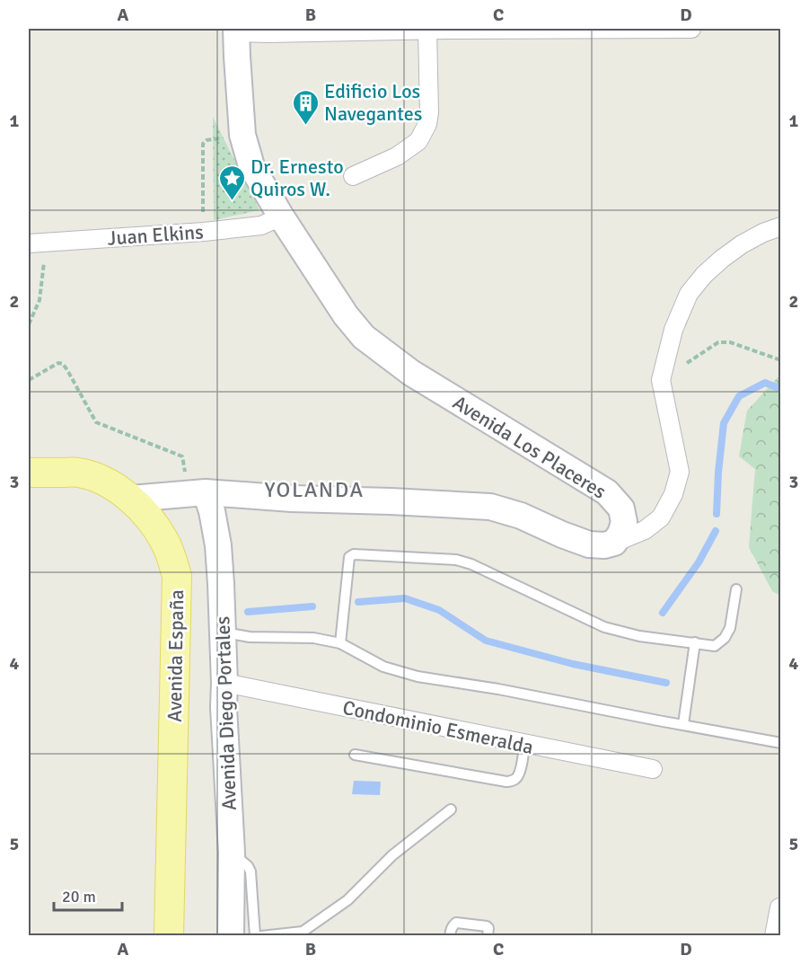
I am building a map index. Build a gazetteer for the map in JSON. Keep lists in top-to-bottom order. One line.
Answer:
{"streets":{"main road":["Avenida Los Placeres","Avenida España","Avenida Diego Portales"],"street":["Juan Elkins","Condominio Esmeralda"]},"crossings":[["Juan Elkins","Avenida Los Placeres"],["Avenida Diego Portales","Condominio Esmeralda"]],"districts":["YOLANDA"],"places":{"building":["Edificio Los Navegantes"],"place":["Dr. Ernesto Quiros W."]},"scale_bar":"20 m","grid":{"columns":["A","B","C","D"],"rows":["1","2","3","4","5"]}}
